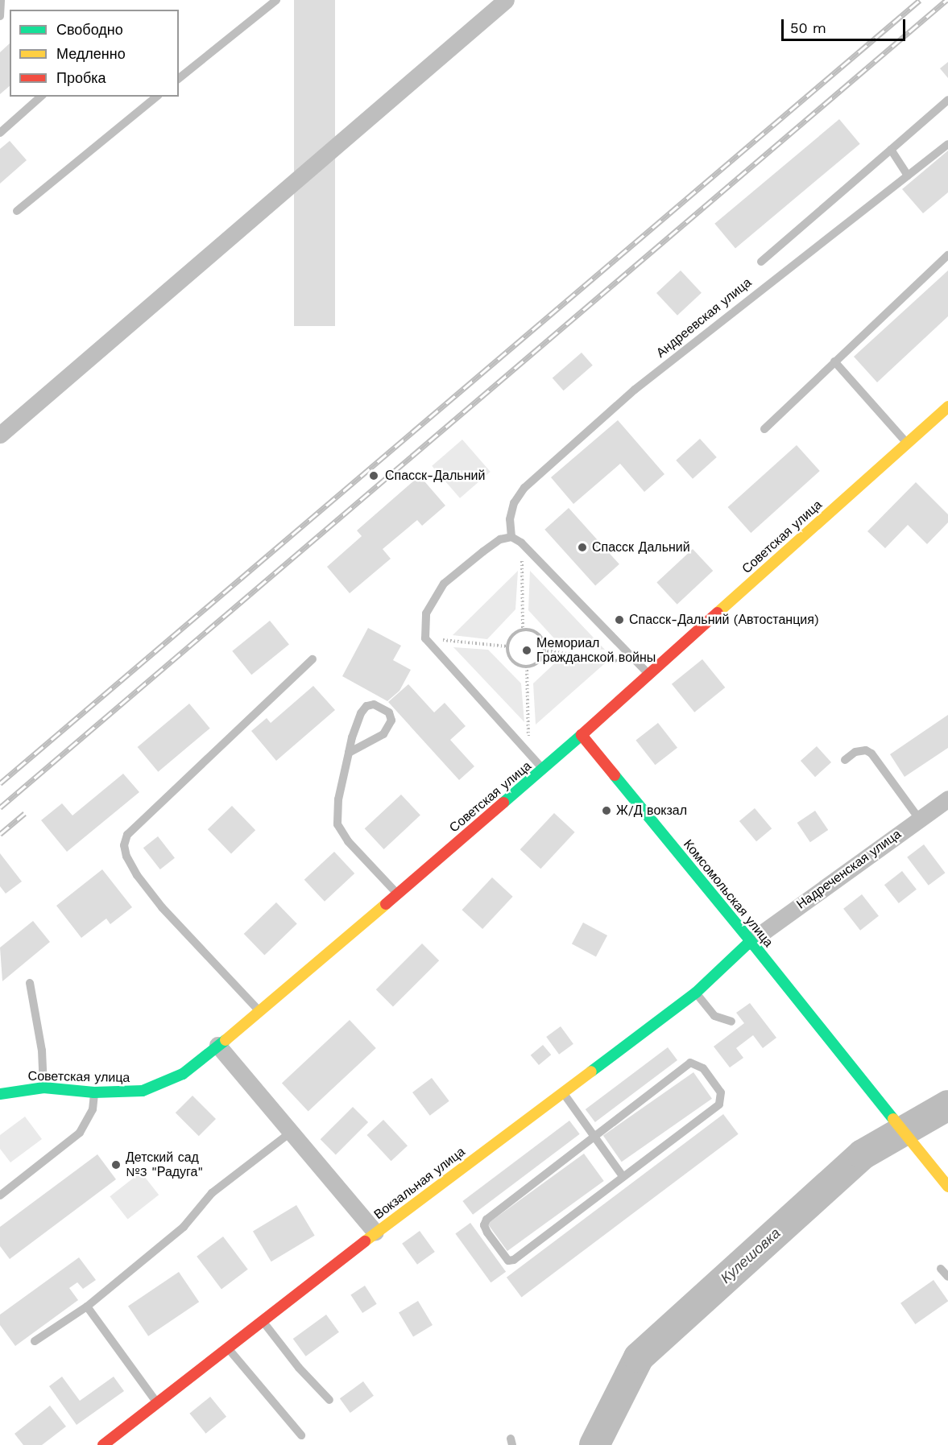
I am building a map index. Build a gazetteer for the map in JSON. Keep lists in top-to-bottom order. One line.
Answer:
{"streets":{"main road":["Советская улица","Комсомольская улица","Вокзальная улица"],"street":["Надреченская улица"],"lane":["Андреевская улица"]},"crossings":[["Советская улица","Комсомольская улица"],["Надреченская улица","Комсомольская улица"],["Надреченская улица","Вокзальная улица"],["Комсомольская улица","Вокзальная улица"]],"water":["Кулешовка"],"places":["Спасск-Дальний","Спасск Дальний","Спасск-Дальний (Автостанция)","Мемориал Гражданской войны","Ж/Д вокзал","Детский сад №3 \"Радуга\""],"legend":["Свободно","Медленно","Пробка"],"scale_bar":"50 m"}
